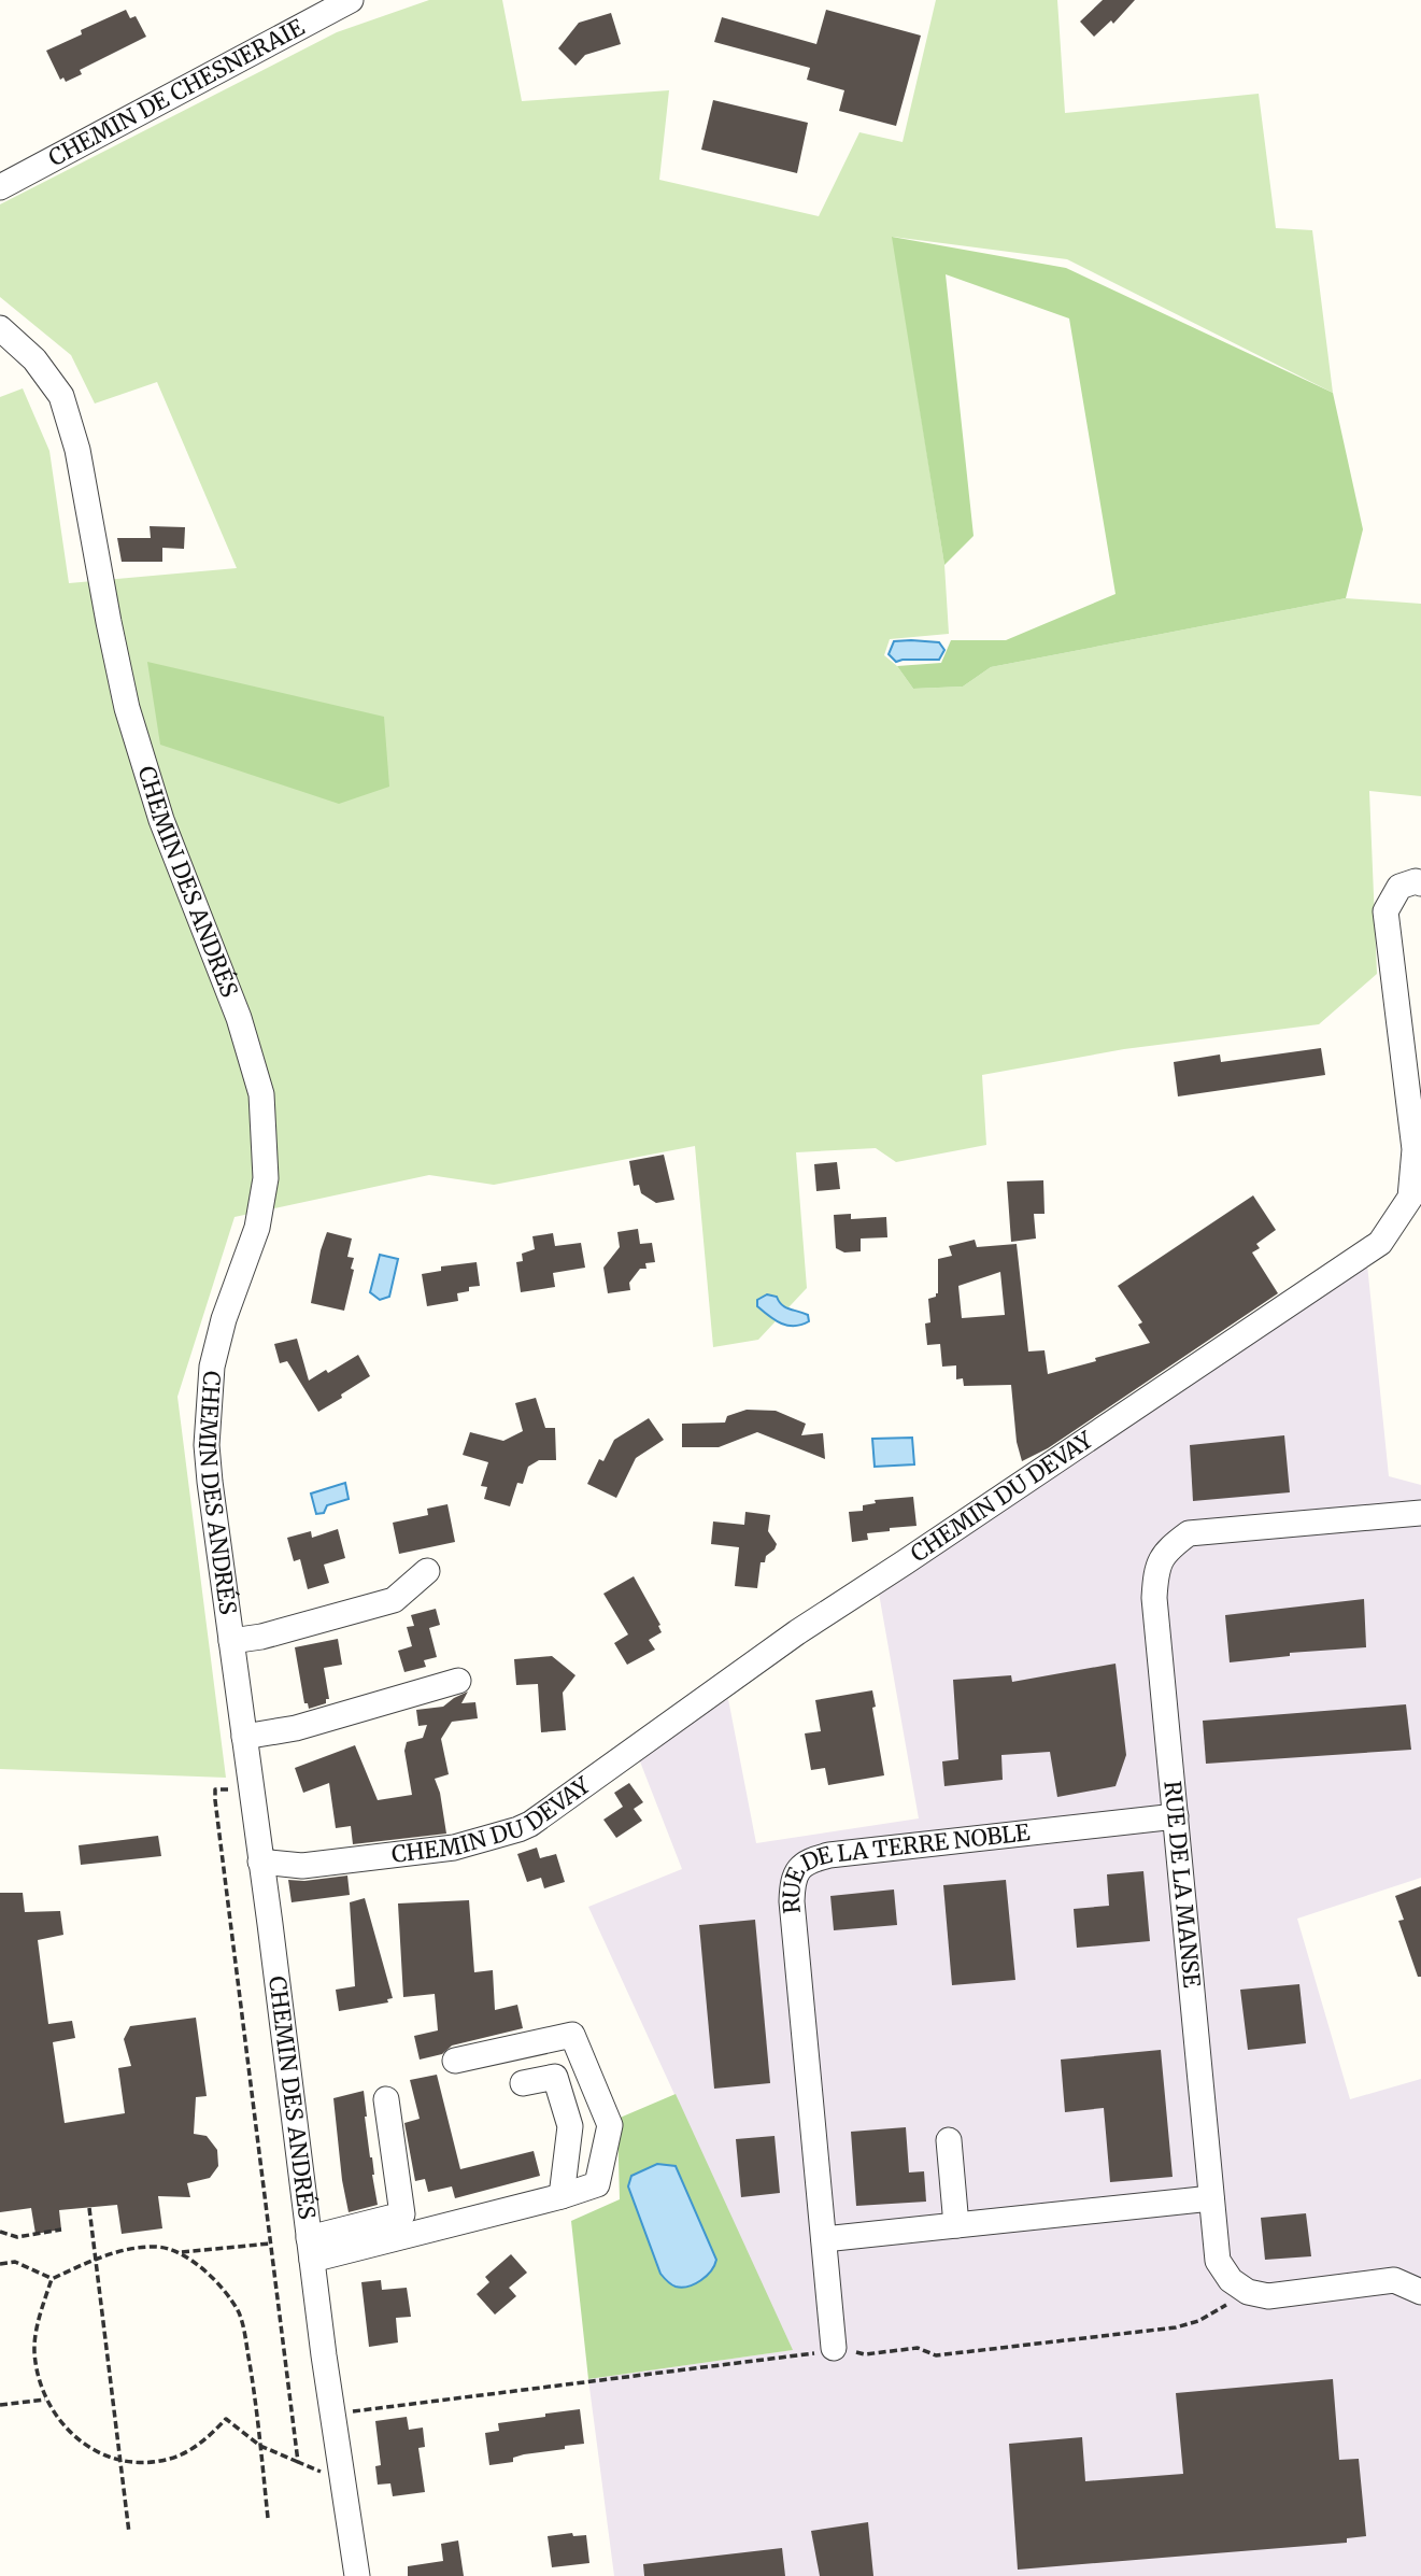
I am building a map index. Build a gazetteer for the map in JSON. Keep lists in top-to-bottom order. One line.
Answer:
{"streets":{"street":["CHEMIN DE CHESNERAIE","CHEMIN DES ANDRÉS","CHEMIN DU DEVAY","RUE DE LA TERRE NOBLE","RUE DE LA MANSE"]},"crossings":[["CHEMIN DES ANDRÉS","CHEMIN DU DEVAY"],["RUE DE LA TERRE NOBLE","RUE DE LA MANSE"]]}
